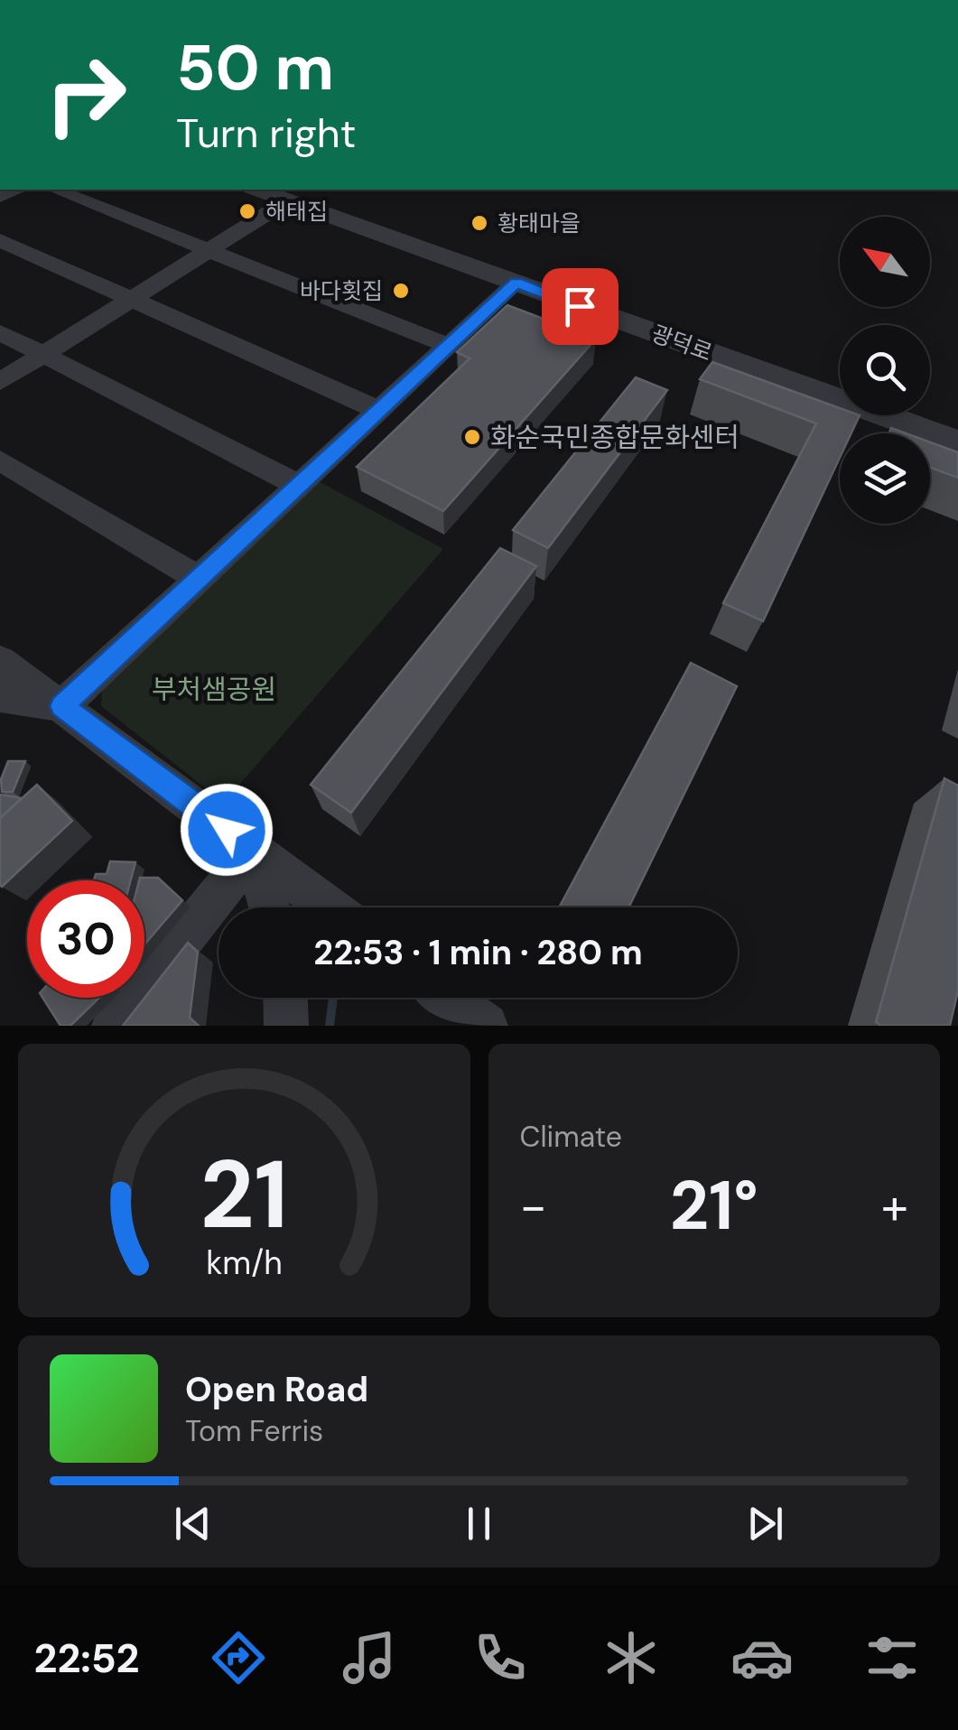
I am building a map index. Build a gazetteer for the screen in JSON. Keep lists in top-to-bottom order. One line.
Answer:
{"streets":{"street":["광덕로"]},"parks":["부처샘공원"],"places":["해태집","황태마을","바다횟집","화순국민종합문화센터"],"north":"top left","page":{"turn":["50 m","Turn right"],"limit":"30","trip":"22:53 · 1 min · 280 m","tile":"Climate","heat":["−","21°","+"],"song":["Open Road","Tom Ferris"],"tabs":"22:52","gauge":["21","km/h"]}}
